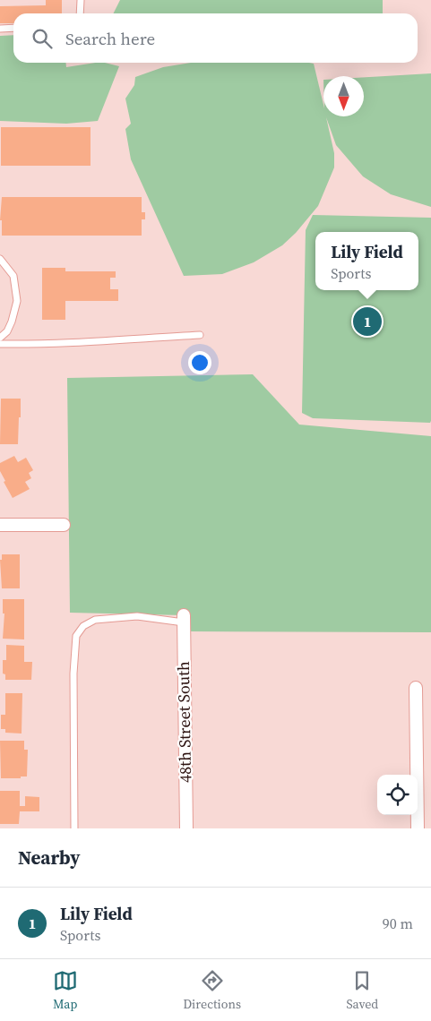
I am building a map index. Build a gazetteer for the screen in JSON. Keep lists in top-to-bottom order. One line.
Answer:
{"streets":{"street":["48th Street South"]},"north":"bottom","page":{"search":"Search here","popup":["Lily Field","Sports"],"pins":"1","heading":"Nearby","list":[{"mark":"1","name":"Lily Field","note":"Sports","value":"90 m"}],"nav":["Map","Directions","Saved"]}}
